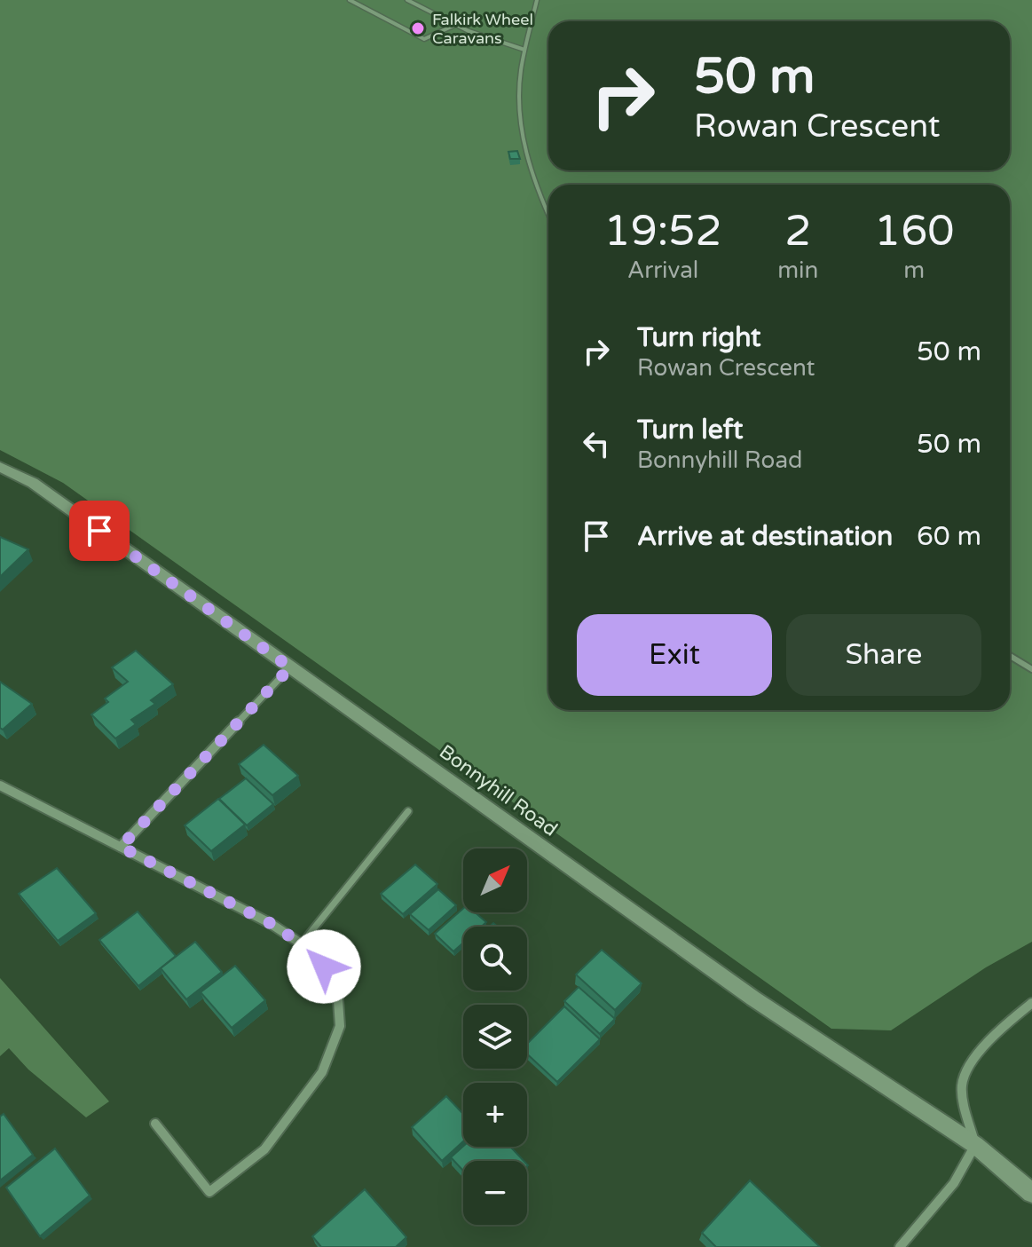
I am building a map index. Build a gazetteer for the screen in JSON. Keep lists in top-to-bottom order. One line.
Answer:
{"streets":{"main road":["Bonnyhill Road"]},"places":["Falkirk Wheel Caravans"],"north":"top right","page":{"turn":["50 m","Rowan Crescent"],"eta":["19:52","Arrival","2","min","160","m"],"list":[{"name":"Turn right","note":"Rowan Crescent","value":"50 m"},{"name":"Turn left","note":"Bonnyhill Road","value":"50 m"},{"name":"Arrive at destination","value":"60 m"}],"buttons":["Exit","Share"],"map_buttons":["+","−"]}}
